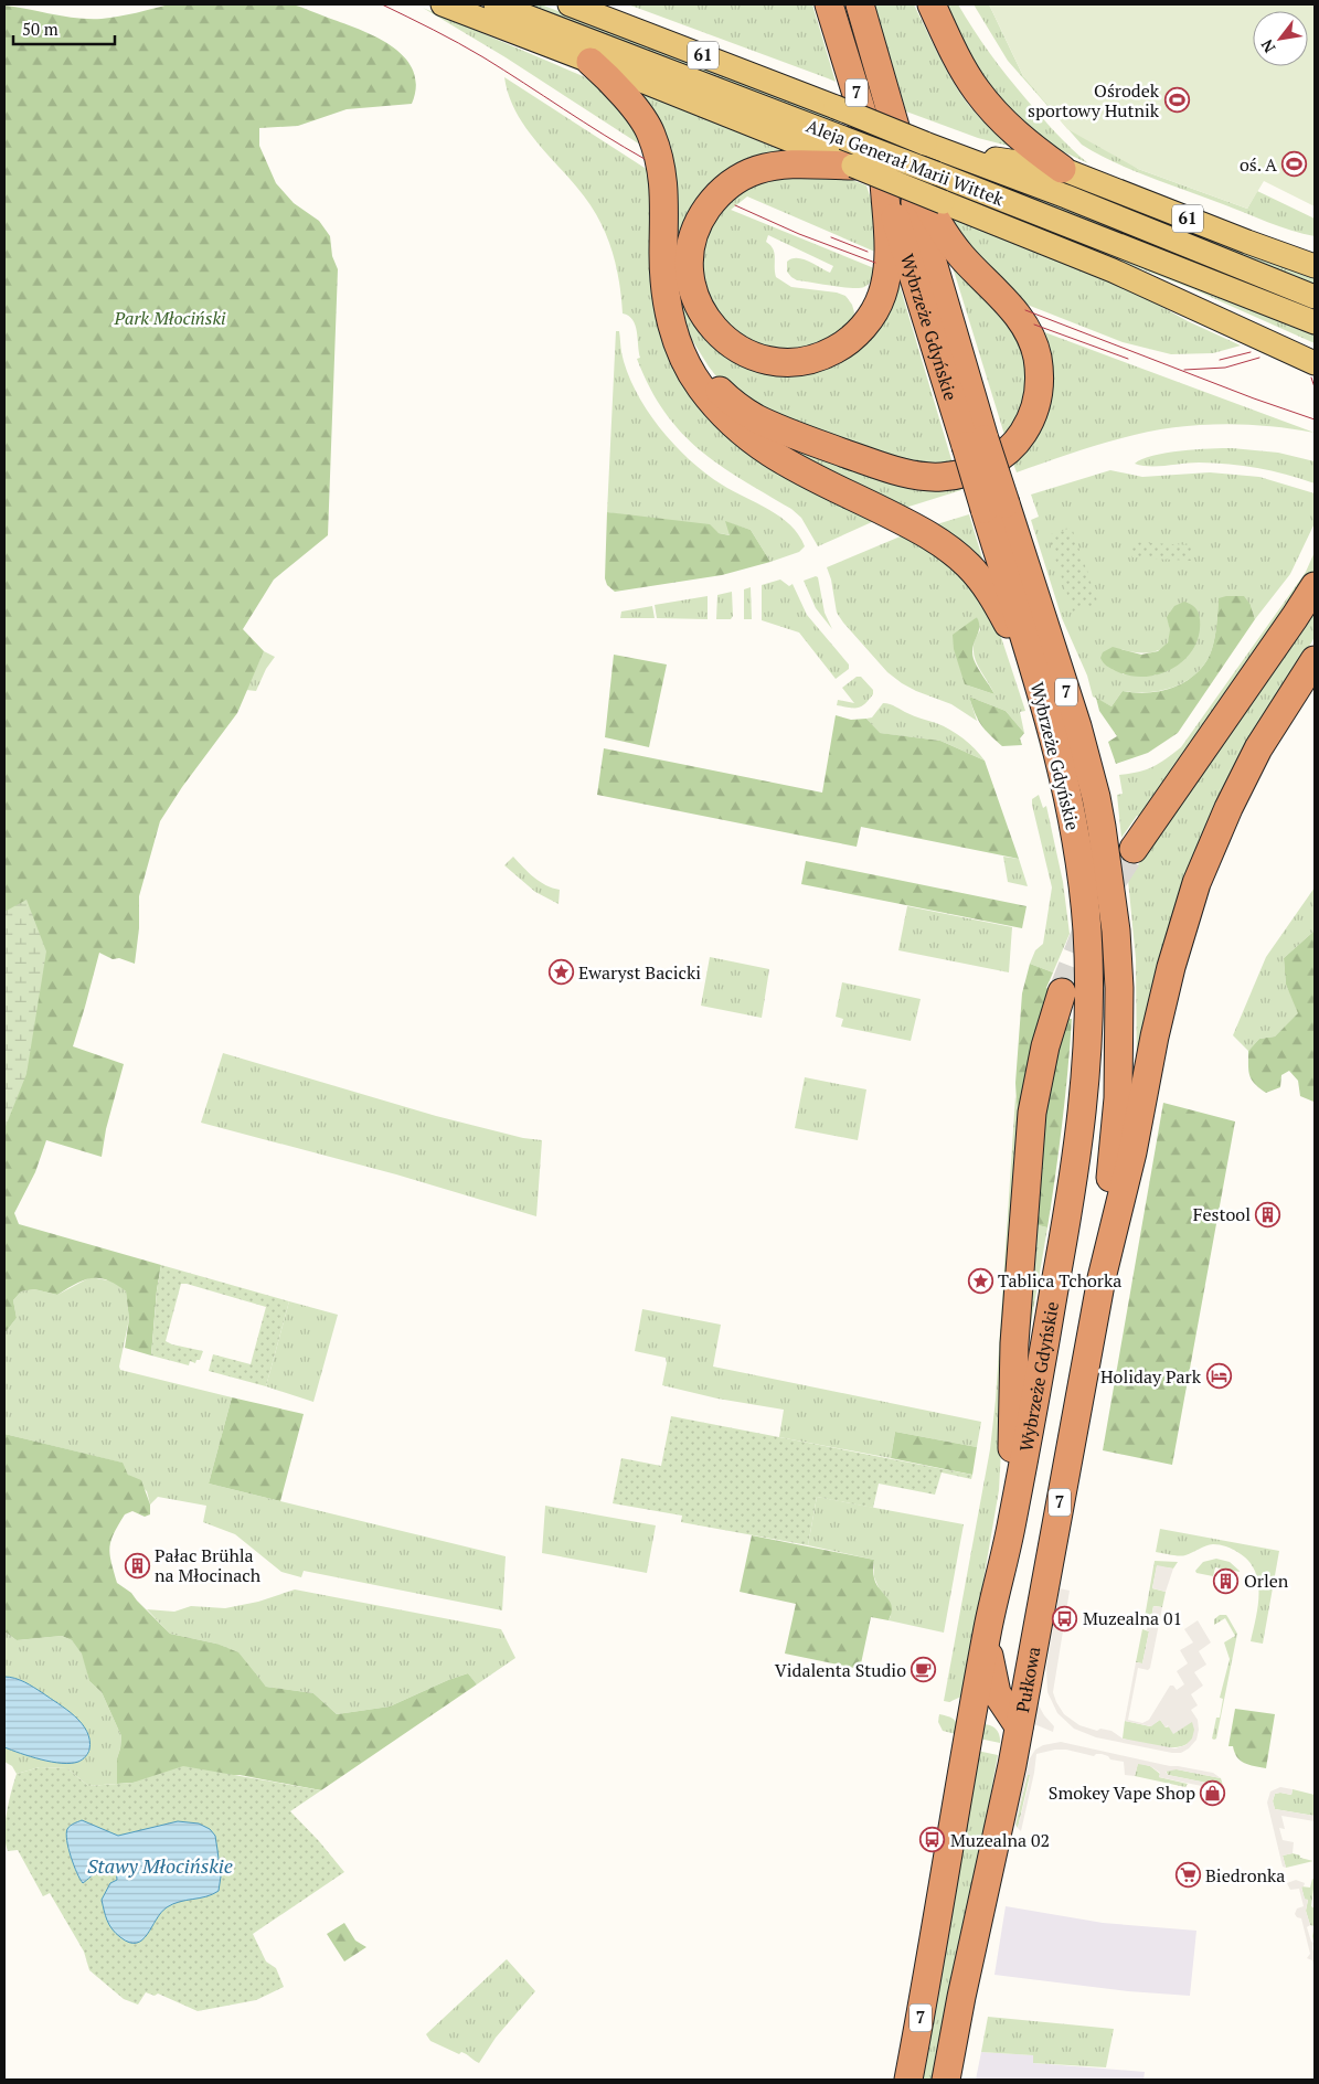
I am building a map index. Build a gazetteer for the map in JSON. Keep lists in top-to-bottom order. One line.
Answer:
{"streets":{"highway":["7","Wybrzeże Gdyńskie","Pułkowa"],"main road":["61","Aleja Generał Marii Wittek"]},"crossings":[["61","Aleja Generał Marii Wittek"],["7","Wybrzeże Gdyńskie"],["Wybrzeże Gdyńskie","Pułkowa"]],"water":["Stawy Młocińskie"],"parks":["Park Młociński"],"places":{"sports":["Ośrodek sportowy Hutnik","oś. A"],"place":["Ewaryst Bacicki","Tablica Tchorka"],"building":["Festool","Pałac Brühla na Młocinach","Orlen"],"hotel":["Holiday Park"],"bus stop":["Muzealna 01","Muzealna 02"],"cafe":["Vidalenta Studio"],"shop":["Smokey Vape Shop"],"supermarket":["Biedronka"]},"scale_bar":"50 m","north":"bottom left"}
